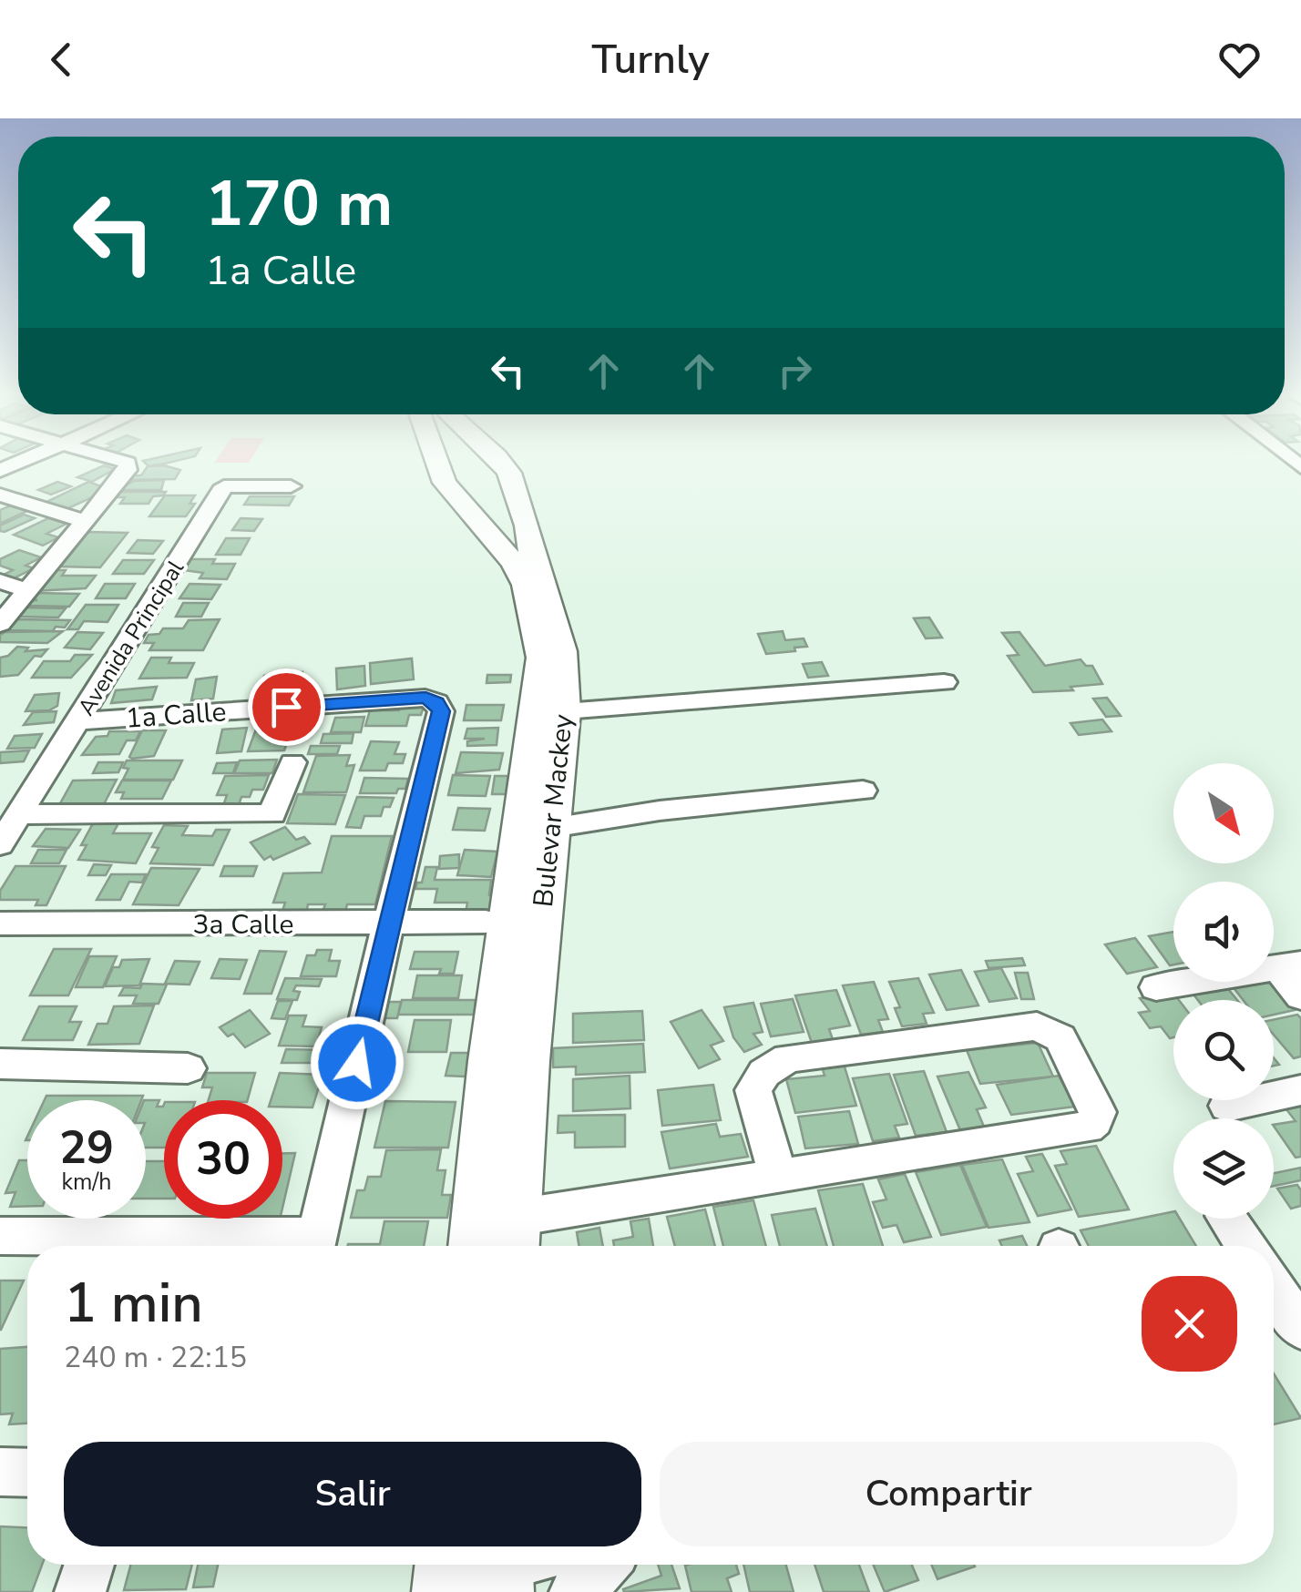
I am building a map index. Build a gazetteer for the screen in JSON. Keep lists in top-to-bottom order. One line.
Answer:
{"streets":{"main road":["Bulevar Mackey"],"street":["Avenida Principal","1a Calle","3a Calle"]},"crossings":[["Avenida Principal","1a Calle"],["1a Calle","3a Calle"]],"north":"bottom right","page":{"header":"Turnly","turn":["170 m","1a Calle"],"speed":"29 km/h","limit":"30","heading":["1 min","240 m · 22:15"],"buttons":["Salir","Compartir"]}}
